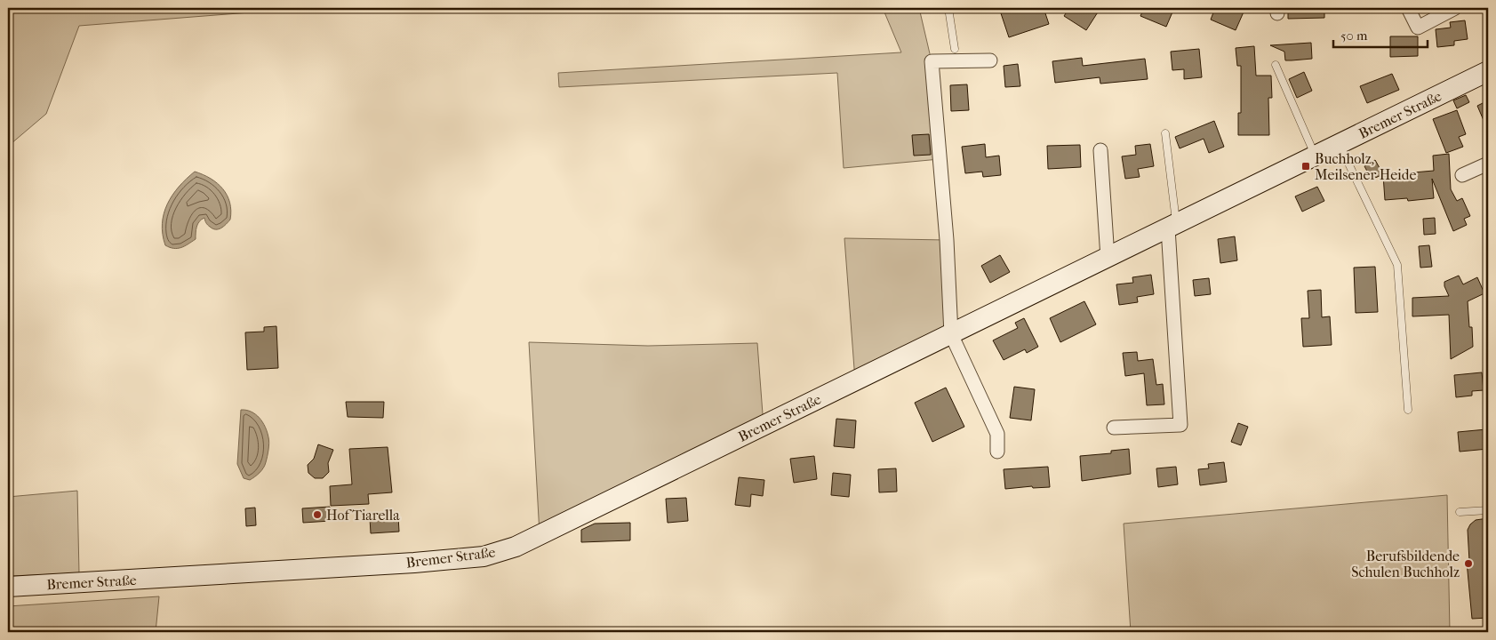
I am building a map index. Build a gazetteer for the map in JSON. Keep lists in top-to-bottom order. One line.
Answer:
{"streets":{"street":["Bremer Straße"]},"places":{"transit":["Buchholz, Meilsener Heide"],"other":["Hof Tiarella","Berufsbildende Schulen Buchholz"]},"scale_bar":"50 m"}
